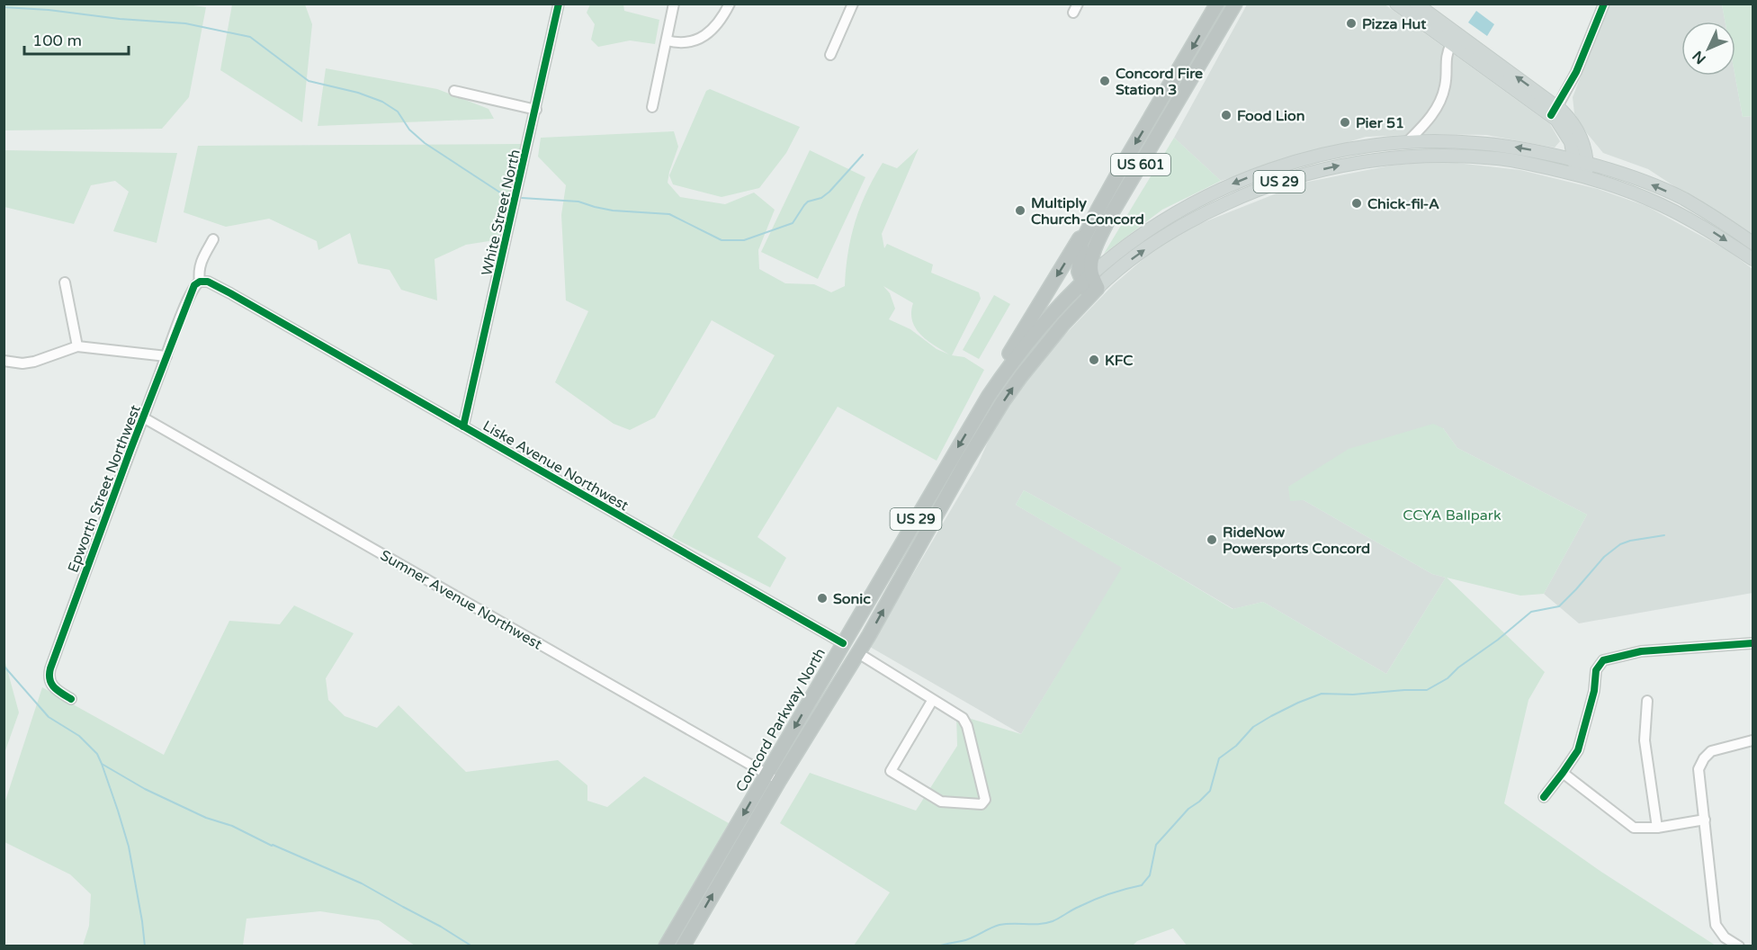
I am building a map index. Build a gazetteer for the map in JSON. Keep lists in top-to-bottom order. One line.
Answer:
{"streets":{"highway":["US 601","US 29","Concord Parkway North"],"street":["White Street North","Liske Avenue Northwest","Epworth Street Northwest","Sumner Avenue Northwest"]},"crossings":[["US 601","US 29"],["US 601","Concord Parkway North"],["US 29","Concord Parkway North"],["White Street North","Liske Avenue Northwest"],["Liske Avenue Northwest","Epworth Street Northwest"],["Liske Avenue Northwest","Concord Parkway North"],["Epworth Street Northwest","Sumner Avenue Northwest"],["Sumner Avenue Northwest","Concord Parkway North"]],"parks":["CCYA Ballpark"],"places":["Pizza Hut","Concord Fire Station 3","Food Lion","Pier 51","Chick-fil-A","Multiply Church-Concord","KFC","RideNow Powersports Concord","Sonic"],"scale_bar":"100 m","north":"bottom left"}
